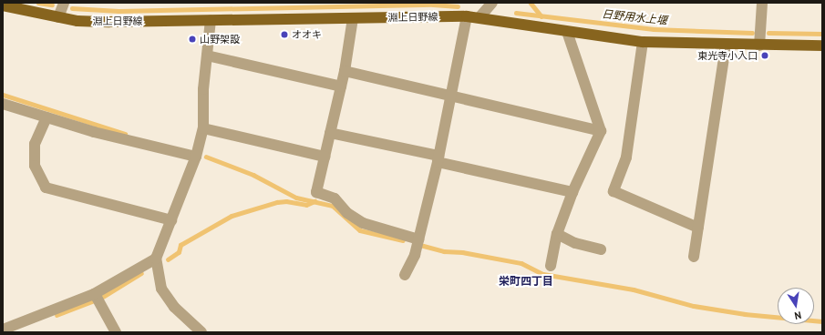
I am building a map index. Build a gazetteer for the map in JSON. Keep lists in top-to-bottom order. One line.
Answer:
{"streets":{"main road":["淵上日野線"]},"districts":["栄町四丁目"],"water":["日野用水上堰"],"places":["オオキ","山野架設","東光寺小入口"],"north":"bottom"}
